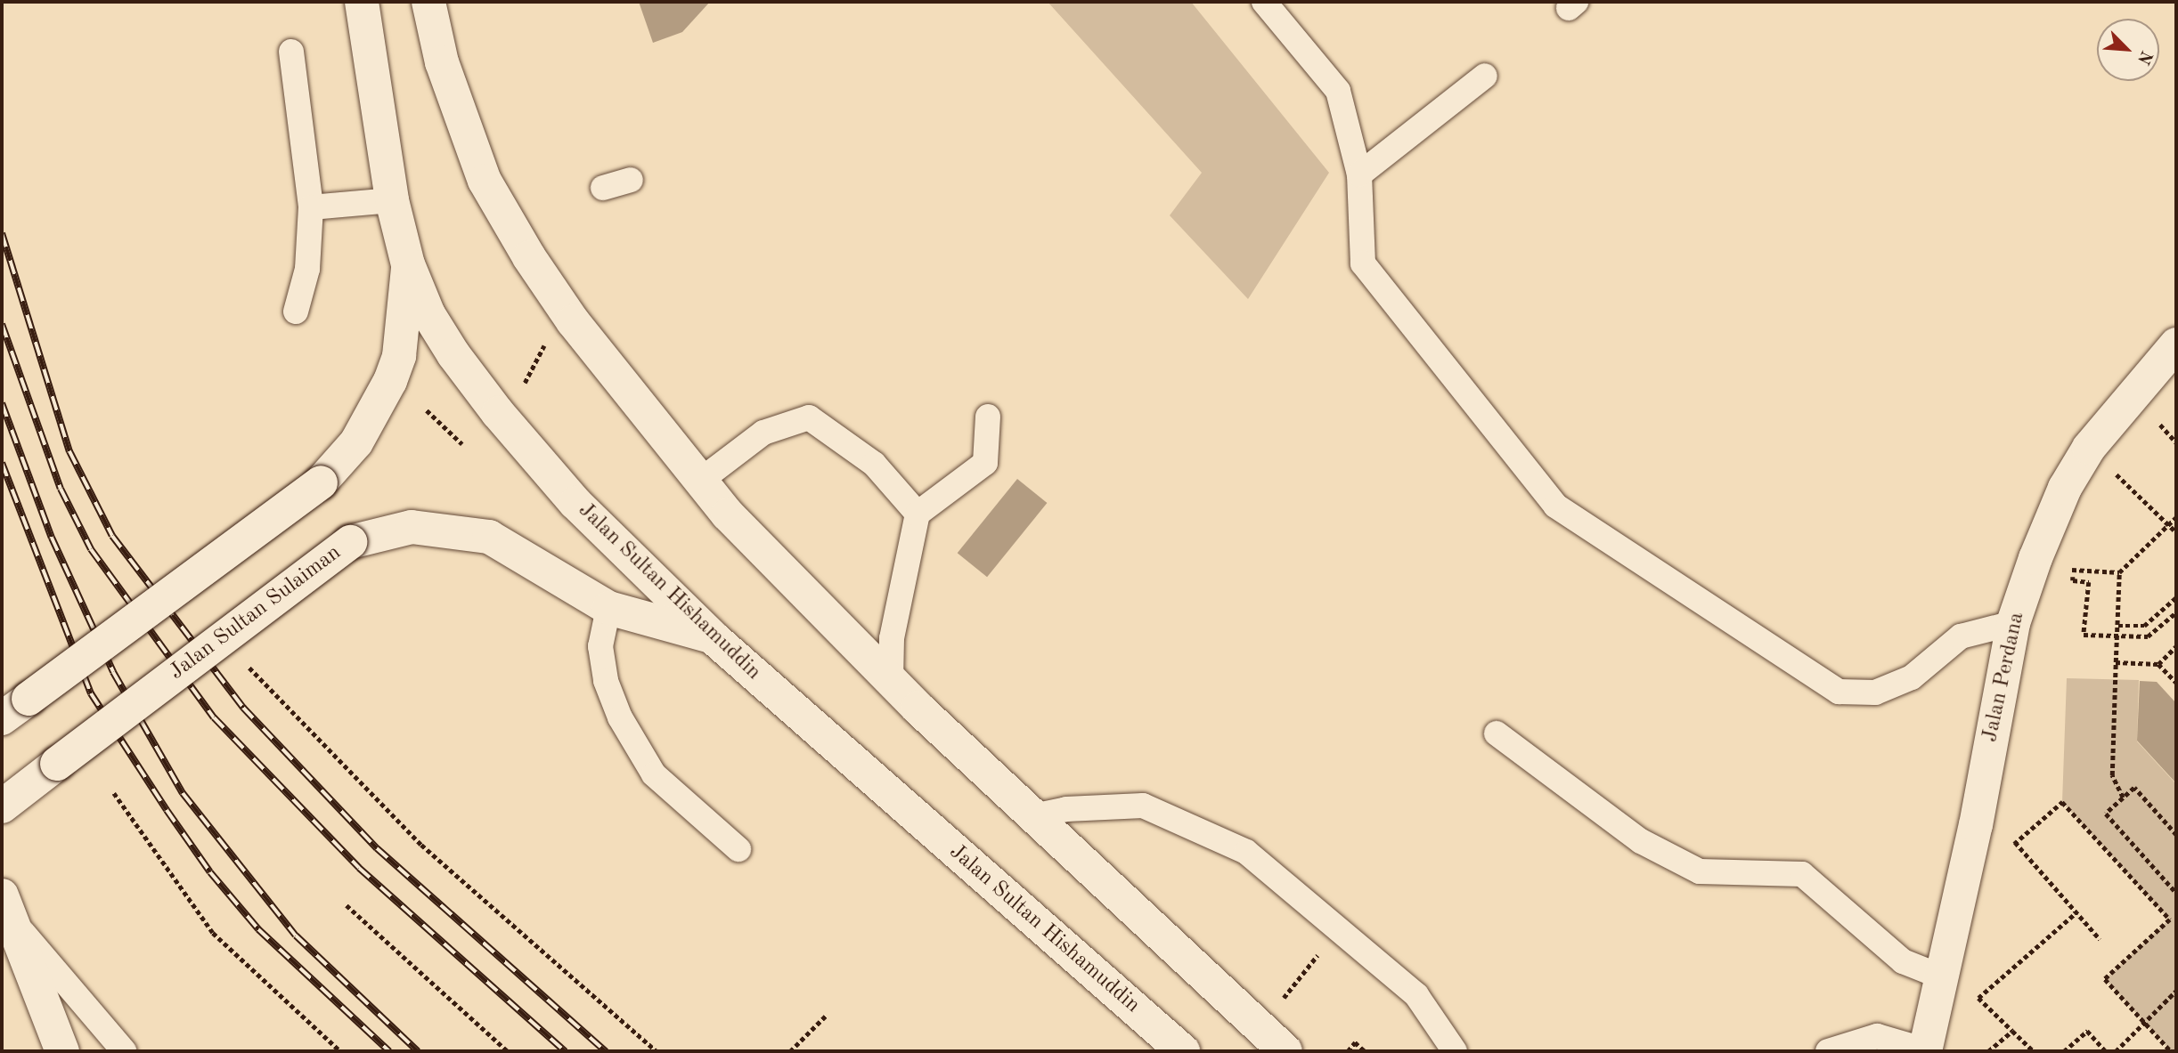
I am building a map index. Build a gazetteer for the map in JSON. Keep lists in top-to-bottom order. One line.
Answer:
{"streets":{"main road":["Jalan Sultan Hishamuddin","Jalan Sultan Sulaiman","Jalan Perdana"]},"crossings":[["Jalan Sultan Hishamuddin","Jalan Sultan Sulaiman"]],"north":"bottom right"}
